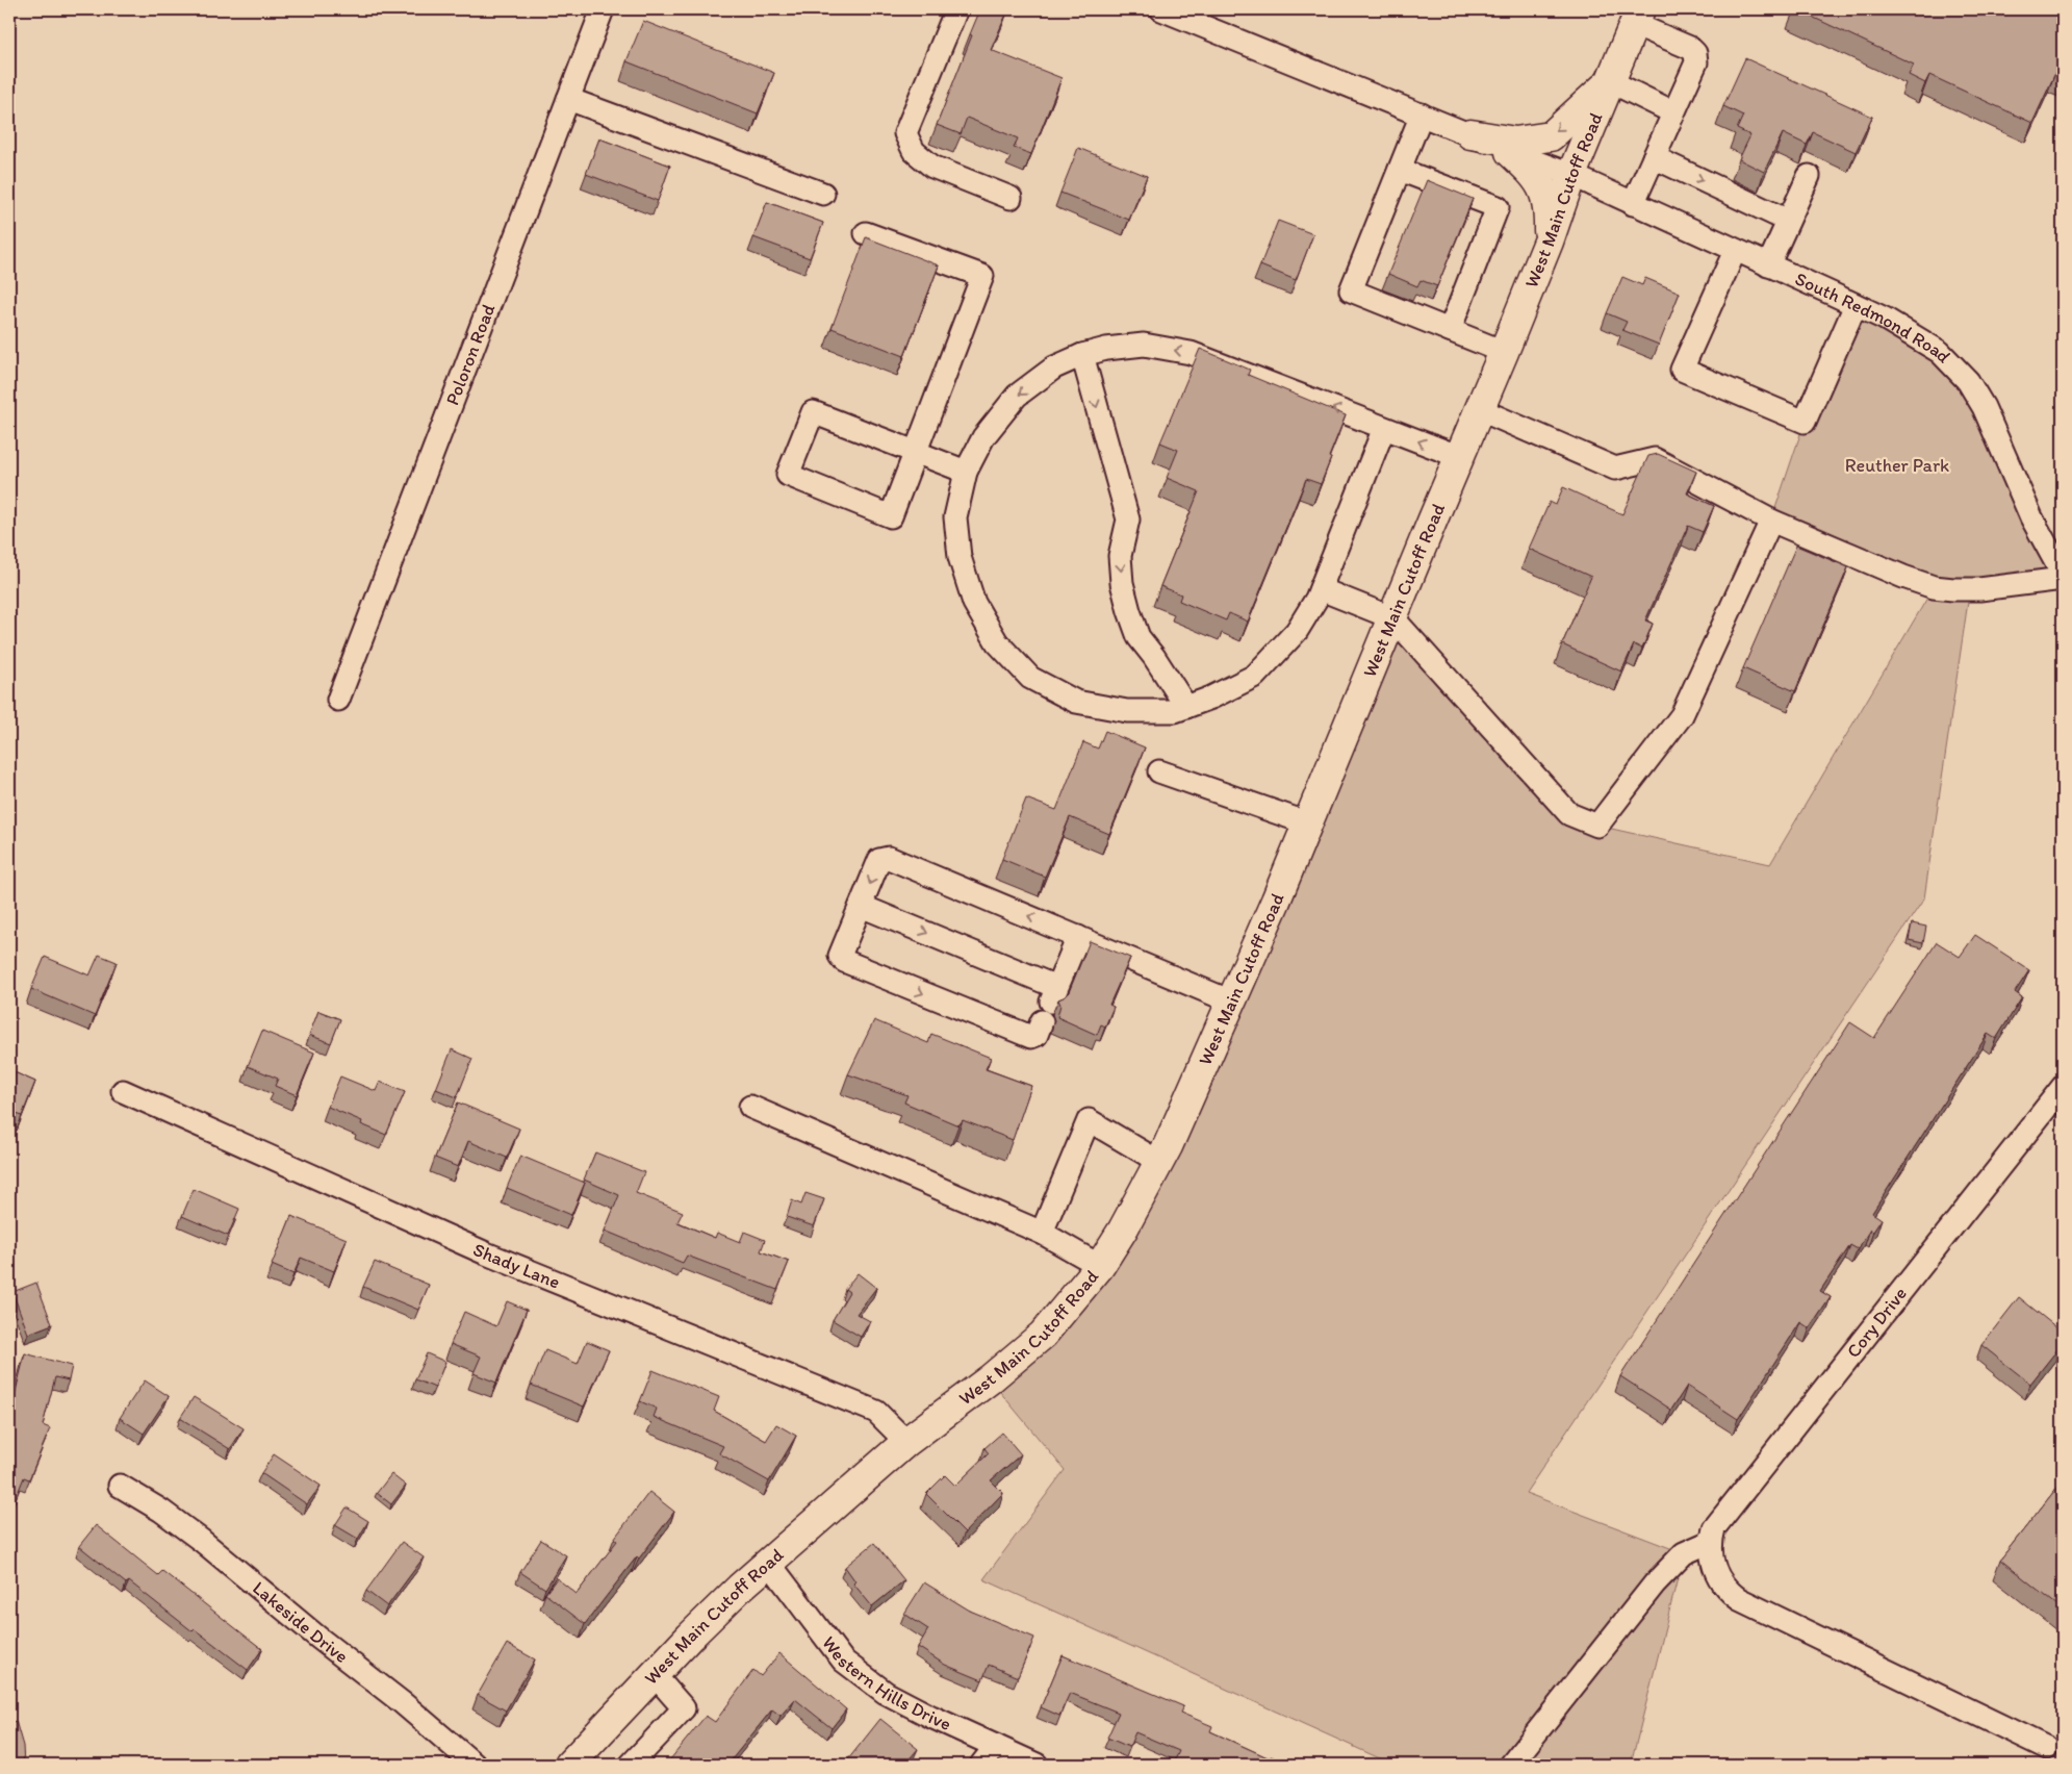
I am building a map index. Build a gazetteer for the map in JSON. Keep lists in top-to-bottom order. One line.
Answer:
{"streets":{"main road":["West Main Cutoff Road"],"street":["South Redmond Road","Poloron Road","Shady Lane","Cory Drive","Lakeside Drive","Western Hills Drive"]},"crossings":[["West Main Cutoff Road","South Redmond Road"],["West Main Cutoff Road","Shady Lane"],["West Main Cutoff Road","Western Hills Drive"]],"parks":["Reuther Park"]}
